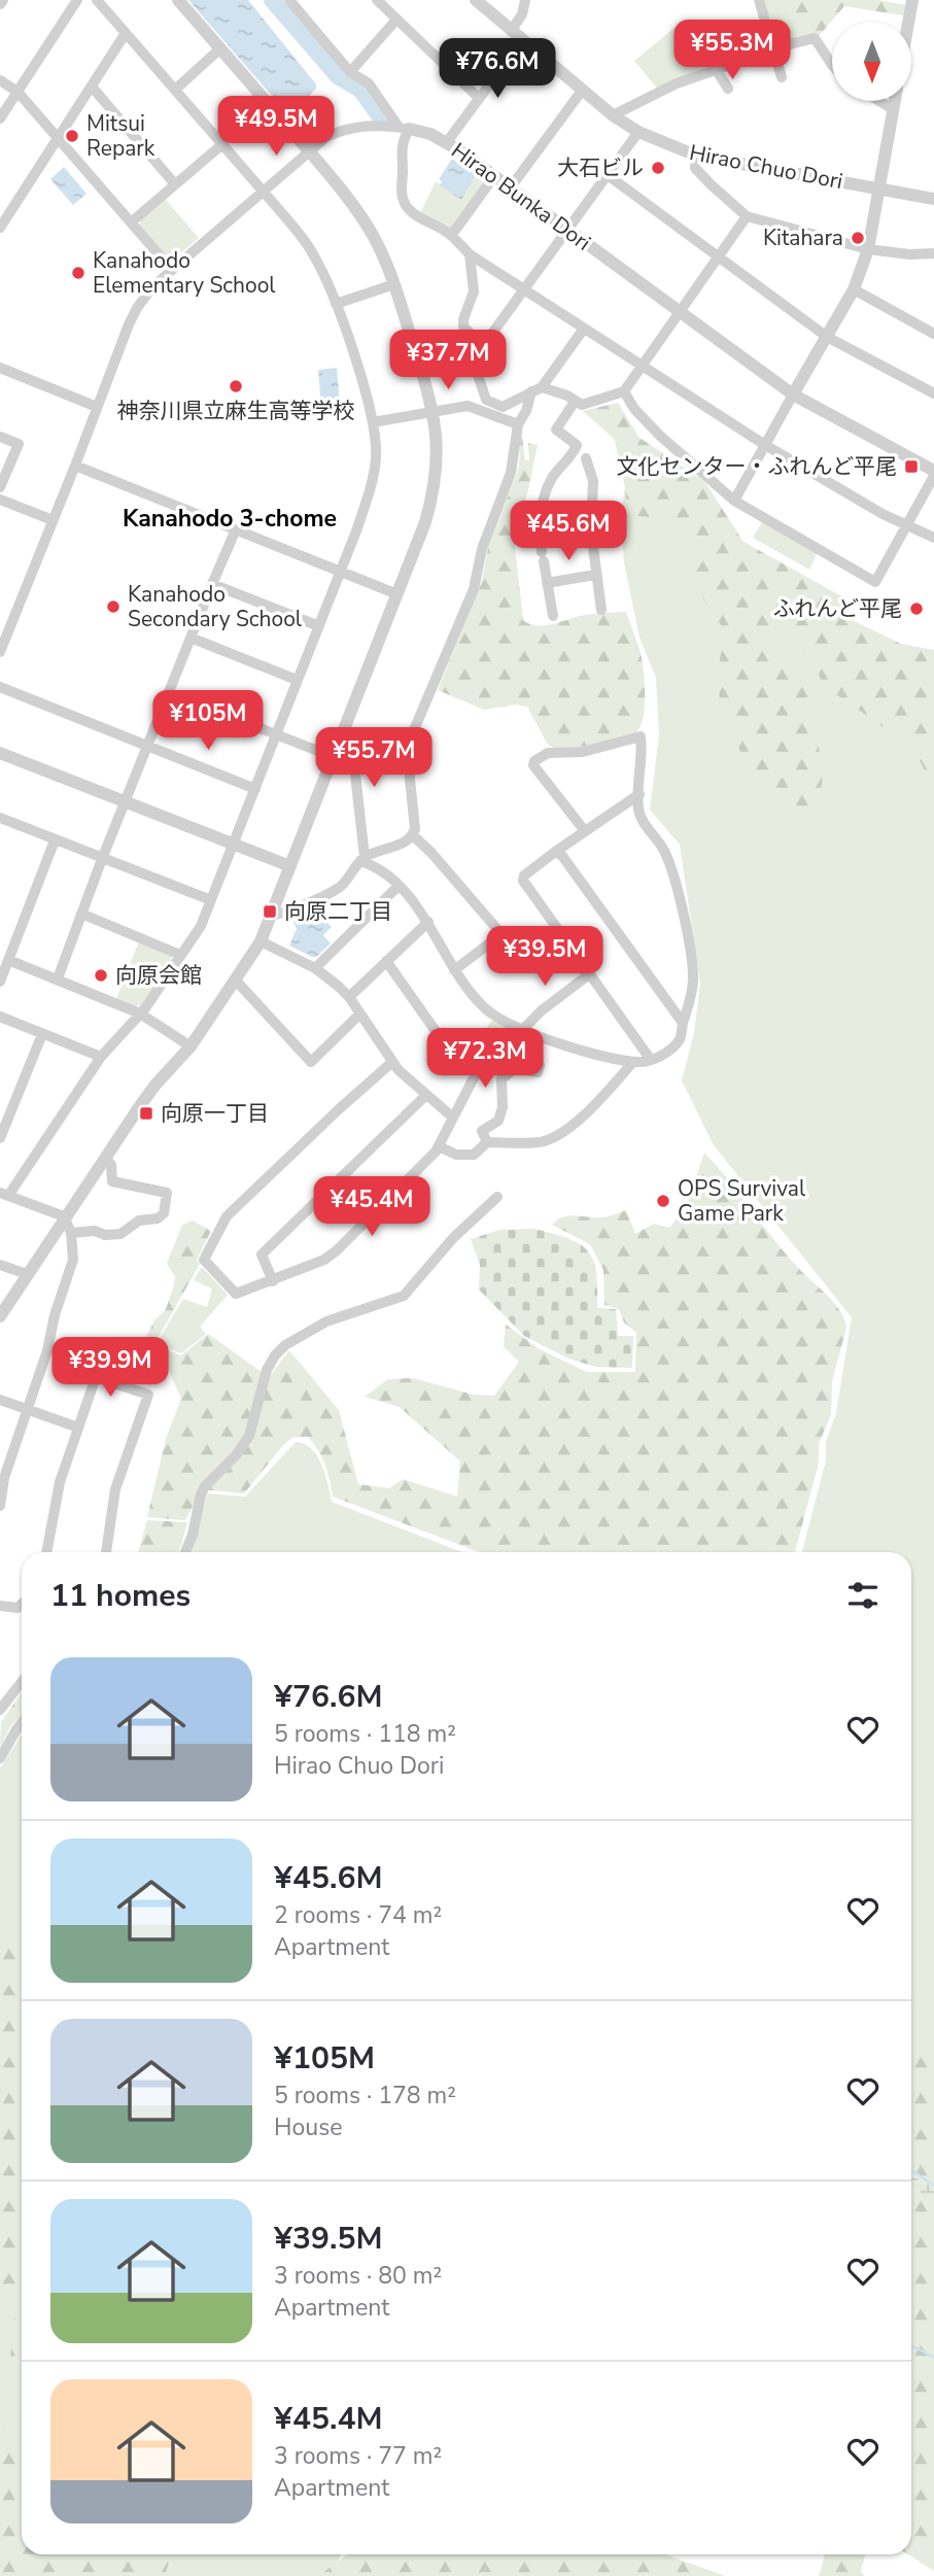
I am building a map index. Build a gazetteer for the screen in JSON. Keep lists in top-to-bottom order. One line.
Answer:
{"streets":{"street":["Hirao Chuo Dori","Hirao Bunka Dori"]},"districts":["Kanahodo 3-chome"],"places":{"other":["Mitsui Repark","大石ビル","Kitahara","Kanahodo Elementary School","神奈川県立麻生高等学校","Kanahodo Secondary School","ふれんど平尾","向原会館","OPS Survival Game Park"],"transit":["文化センター・ふれんど平尾","向原二丁目","向原一丁目"]},"north":"bottom","page":{"price":["¥55.3M","¥76.6M","¥49.5M","¥37.7M","¥45.6M","¥105M","¥55.7M","¥39.5M","¥72.3M","¥45.4M","¥39.9M"],"heading":"11 homes","list":[{"name":"¥76.6M","note":"5 rooms · 118 m² · Hirao Chuo Dori"},{"name":"¥45.6M","note":"2 rooms · 74 m² · Apartment"},{"name":"¥105M","note":"5 rooms · 178 m² · House"},{"name":"¥39.5M","note":"3 rooms · 80 m² · Apartment"},{"name":"¥45.4M","note":"3 rooms · 77 m² · Apartment"}]}}
